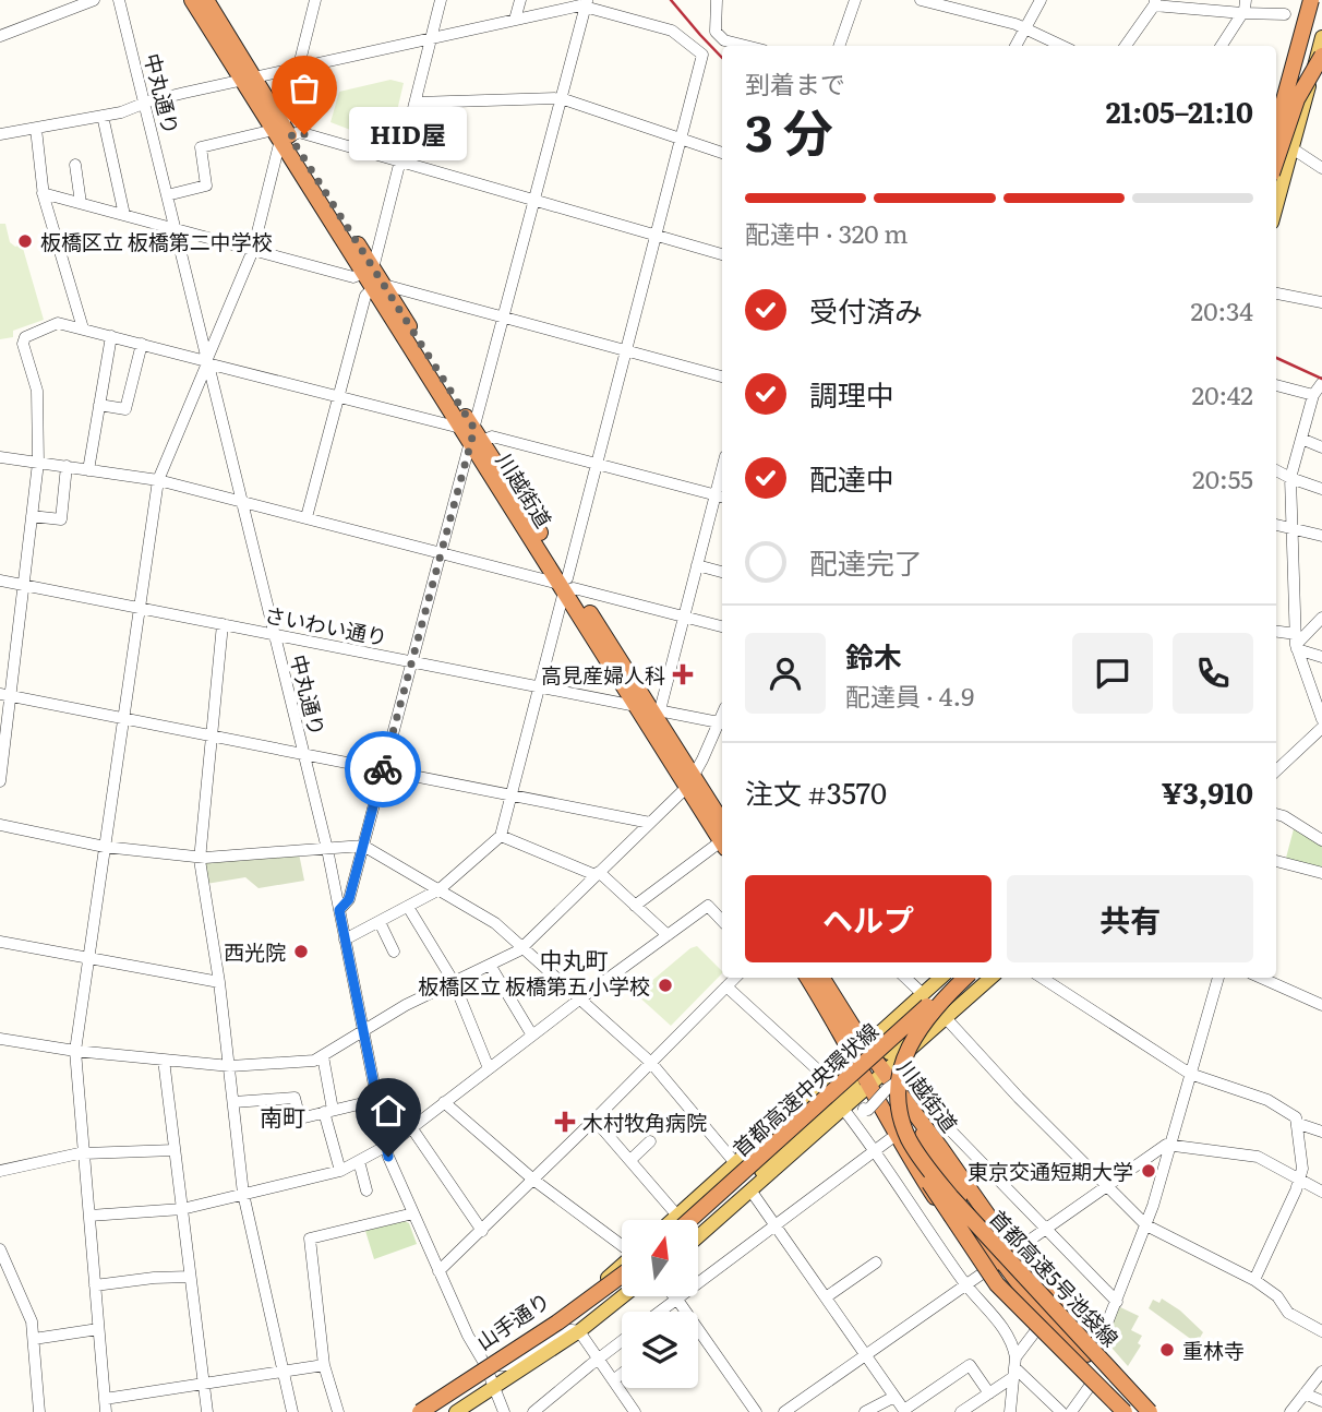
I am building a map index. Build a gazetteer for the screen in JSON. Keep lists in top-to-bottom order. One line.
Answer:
{"streets":{"highway":["川越街道","首都高速中央環状線","首都高速5号池袋線"],"main road":["山手通り"],"street":["中丸通り","さいわい通り"]},"crossings":[["中丸通り","さいわい通り"],["中丸通り","山手通り"],["川越街道","さいわい通り"],["川越街道","首都高速5号池袋線"]],"districts":["中丸町","南町"],"places":{"other":["HID屋","板橋区立 板橋第二中学校","西光院","板橋区立 板橋第五小学校","東京交通短期大学","重林寺"],"health":["高見産婦人科","木村牧角病院"]},"north":"top","page":{"heading":["3 分","到着まで","21:05–21:10"],"panel":["鈴木","配達員 · 4.9","注文 #3570","¥3,910"],"bubble":"HID屋","bar":"配達中 · 320 m","list":[["受付済み","20:34"],["調理中","20:42"],["配達中","20:55"],"配達完了"],"buttons":["ヘルプ","共有"]}}
